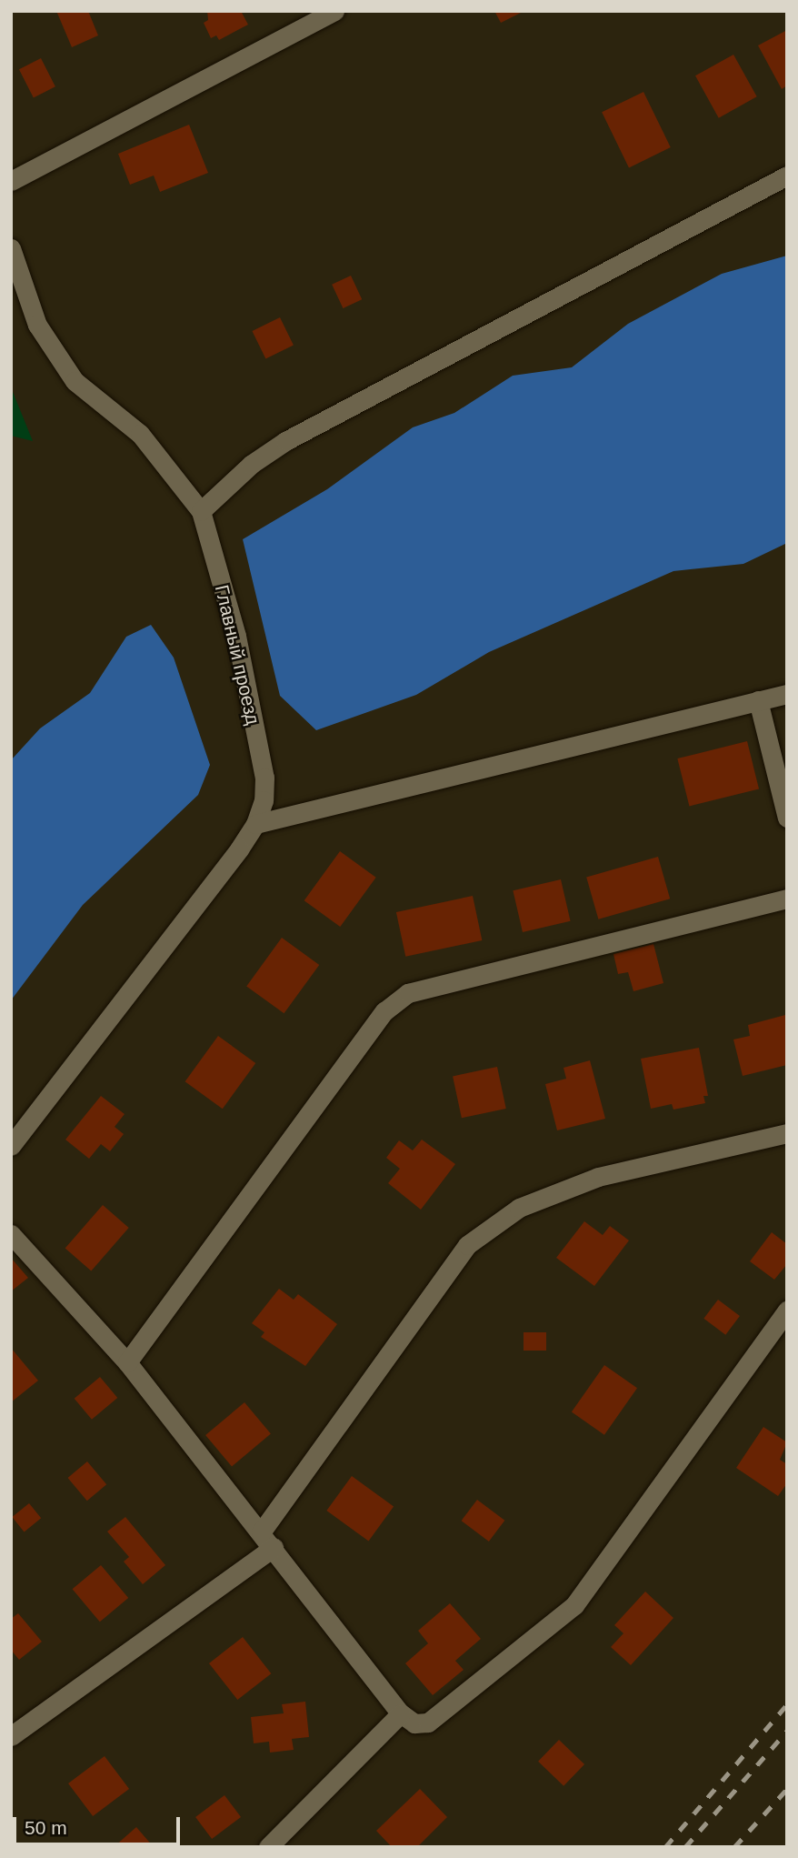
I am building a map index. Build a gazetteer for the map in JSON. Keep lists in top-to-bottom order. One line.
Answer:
{"streets":{"street":["Главный проезд"]},"scale_bar":"50 m"}
